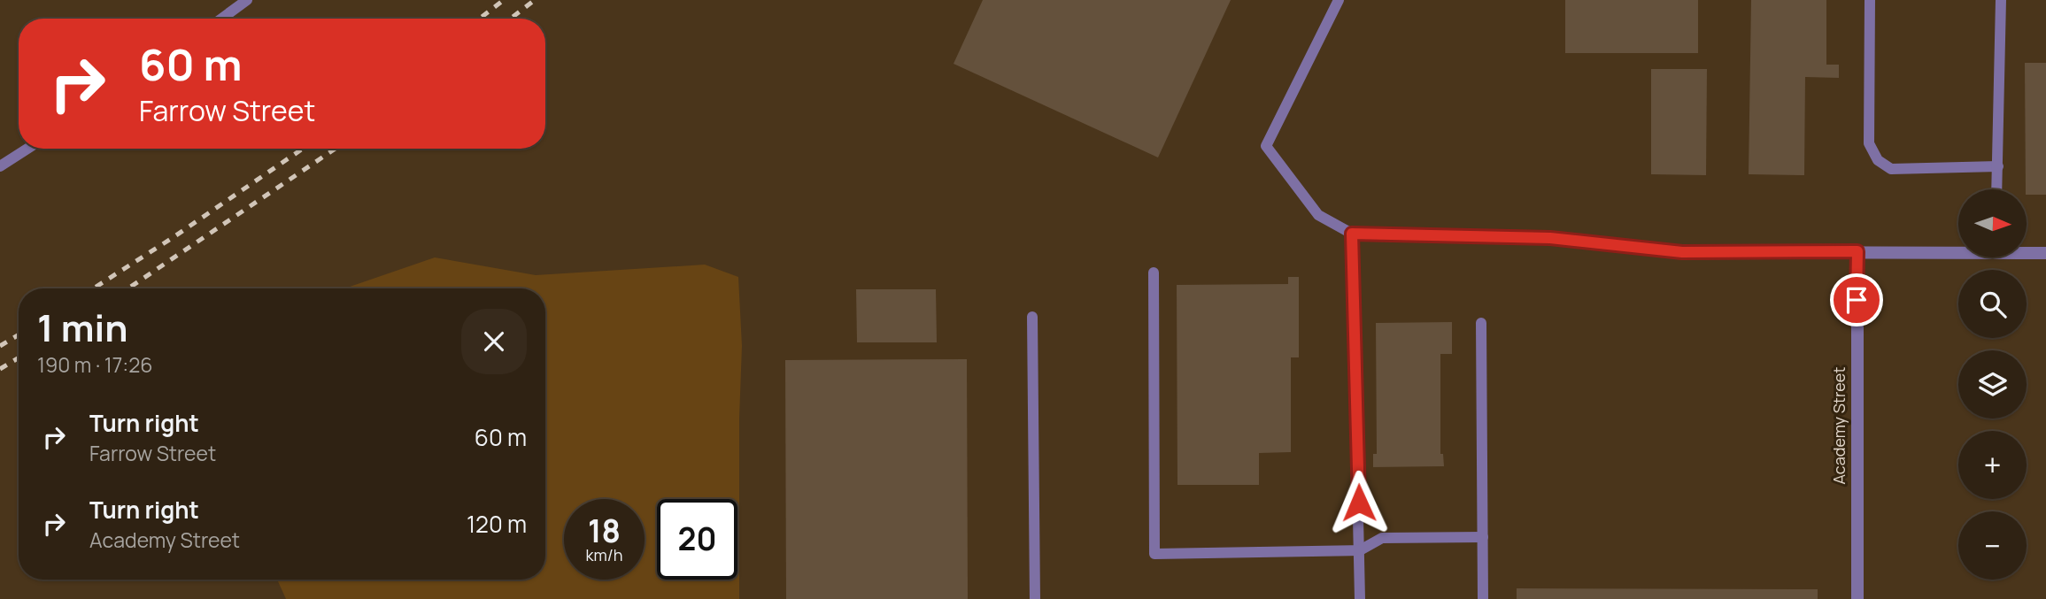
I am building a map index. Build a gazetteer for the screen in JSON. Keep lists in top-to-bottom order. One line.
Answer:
{"streets":{"street":["Academy Street"]},"north":"right","page":{"turn":["60 m","Farrow Street"],"map_buttons":["+","−"],"heading":["1 min","190 m · 17:26"],"list":[{"name":"Turn right","note":"Farrow Street","value":"60 m"},{"name":"Turn right","note":"Academy Street","value":"120 m"}],"speed":"18 km/h","limit":"20"}}
